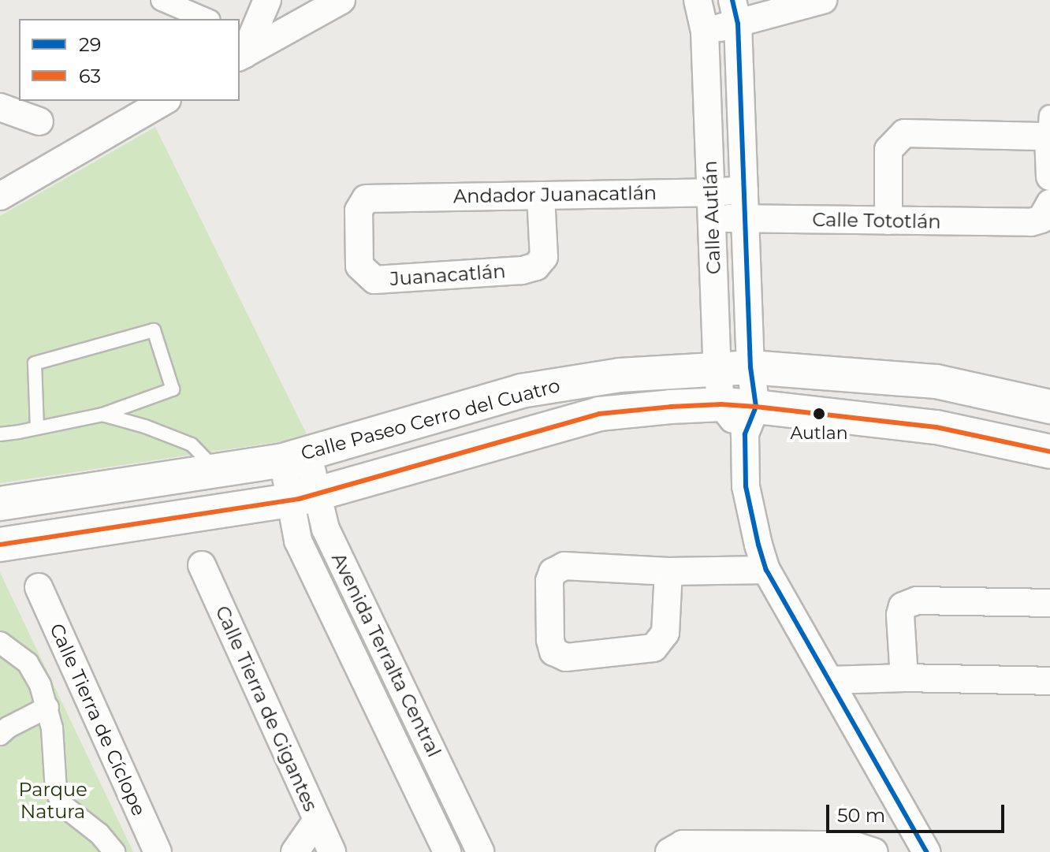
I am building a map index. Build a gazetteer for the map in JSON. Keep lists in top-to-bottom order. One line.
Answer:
{"streets":{"street":["Andador Juanacatlán","Calle Autlán","Calle Tototlán","Juanacatlán","Calle Paseo Cerro del Cuatro","Avenida Terralta Central","Calle Tierra de Gigantes","Calle Tierra de Cíclope"]},"crossings":[["Andador Juanacatlán","Calle Autlán"],["Andador Juanacatlán","Calle Tototlán"],["Andador Juanacatlán","Juanacatlán"],["Calle Autlán","Calle Tototlán"],["Calle Autlán","Calle Paseo Cerro del Cuatro"],["Calle Paseo Cerro del Cuatro","Avenida Terralta Central"]],"parks":["Parque Natura"],"places":["Autlan"],"lines":["transit line 29","transit line 63"],"legend":["29","63"],"scale_bar":"50 m"}
